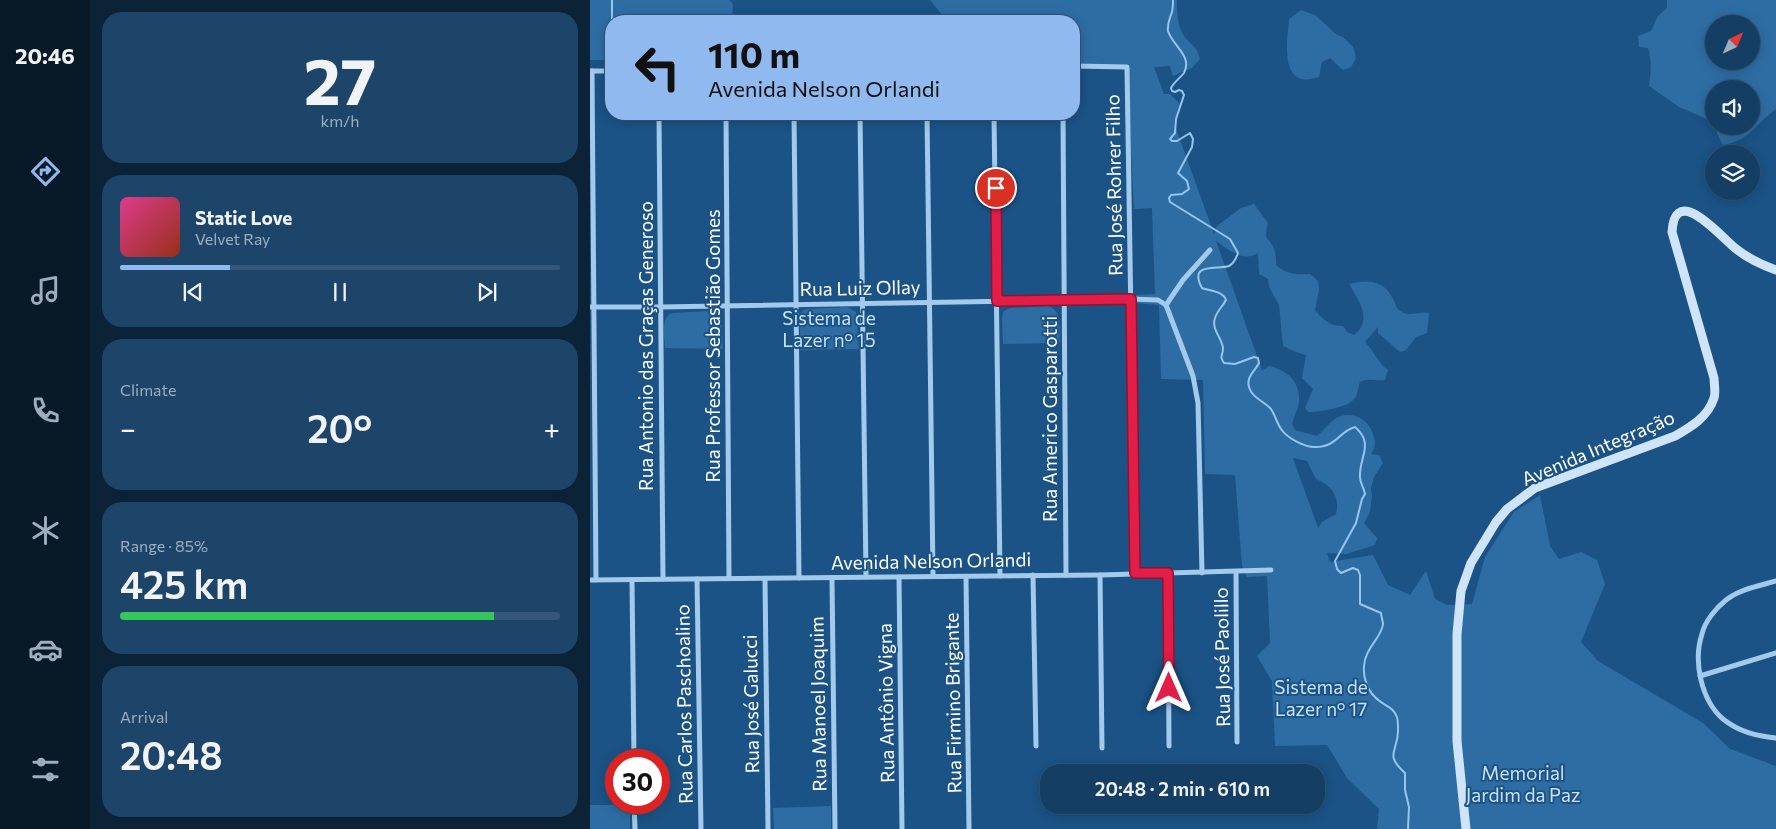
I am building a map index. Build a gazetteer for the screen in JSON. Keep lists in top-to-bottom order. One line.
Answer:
{"streets":{"main road":["Avenida Integração"],"street":["Rua José Rohrer Filho","Rua Luiz Ollay","Rua Antonio das Graças Generoso","Rua Professor Sebastião Gomes","Rua Americo Gasparotti","Avenida Nelson Orlandi","Rua José Paolillo","Rua Antônio Vigna","Rua Firmino Brigante","Rua Carlos Paschoalino","Rua José Galucci","Rua Manoel Joaquim"]},"crossings":[["Rua José Rohrer Filho","Rua Luiz Ollay"],["Rua José Rohrer Filho","Avenida Nelson Orlandi"],["Rua Luiz Ollay","Rua Antonio das Graças Generoso"],["Rua Luiz Ollay","Rua Professor Sebastião Gomes"],["Rua Luiz Ollay","Rua Americo Gasparotti"],["Rua Antonio das Graças Generoso","Avenida Nelson Orlandi"],["Rua Professor Sebastião Gomes","Avenida Nelson Orlandi"],["Rua Americo Gasparotti","Avenida Nelson Orlandi"],["Avenida Nelson Orlandi","Rua José Paolillo"],["Avenida Nelson Orlandi","Rua Antônio Vigna"],["Avenida Nelson Orlandi","Rua Firmino Brigante"],["Avenida Nelson Orlandi","Rua Carlos Paschoalino"],["Avenida Nelson Orlandi","Rua José Galucci"],["Avenida Nelson Orlandi","Rua Manoel Joaquim"]],"parks":["Sistema de Lazer nº 15","Sistema de Lazer nº 17","Memorial Jardim da Paz"],"north":"top right","page":{"tabs":"20:46","tile":[["27","km/h"],"Climate",["Range · 85%","425 km"],["Arrival","20:48"]],"turn":["110 m","Avenida Nelson Orlandi"],"song":["Static Love","Velvet Ray"],"heat":["−","20°","+"],"limit":"30","trip":"20:48 · 2 min · 610 m"}}
